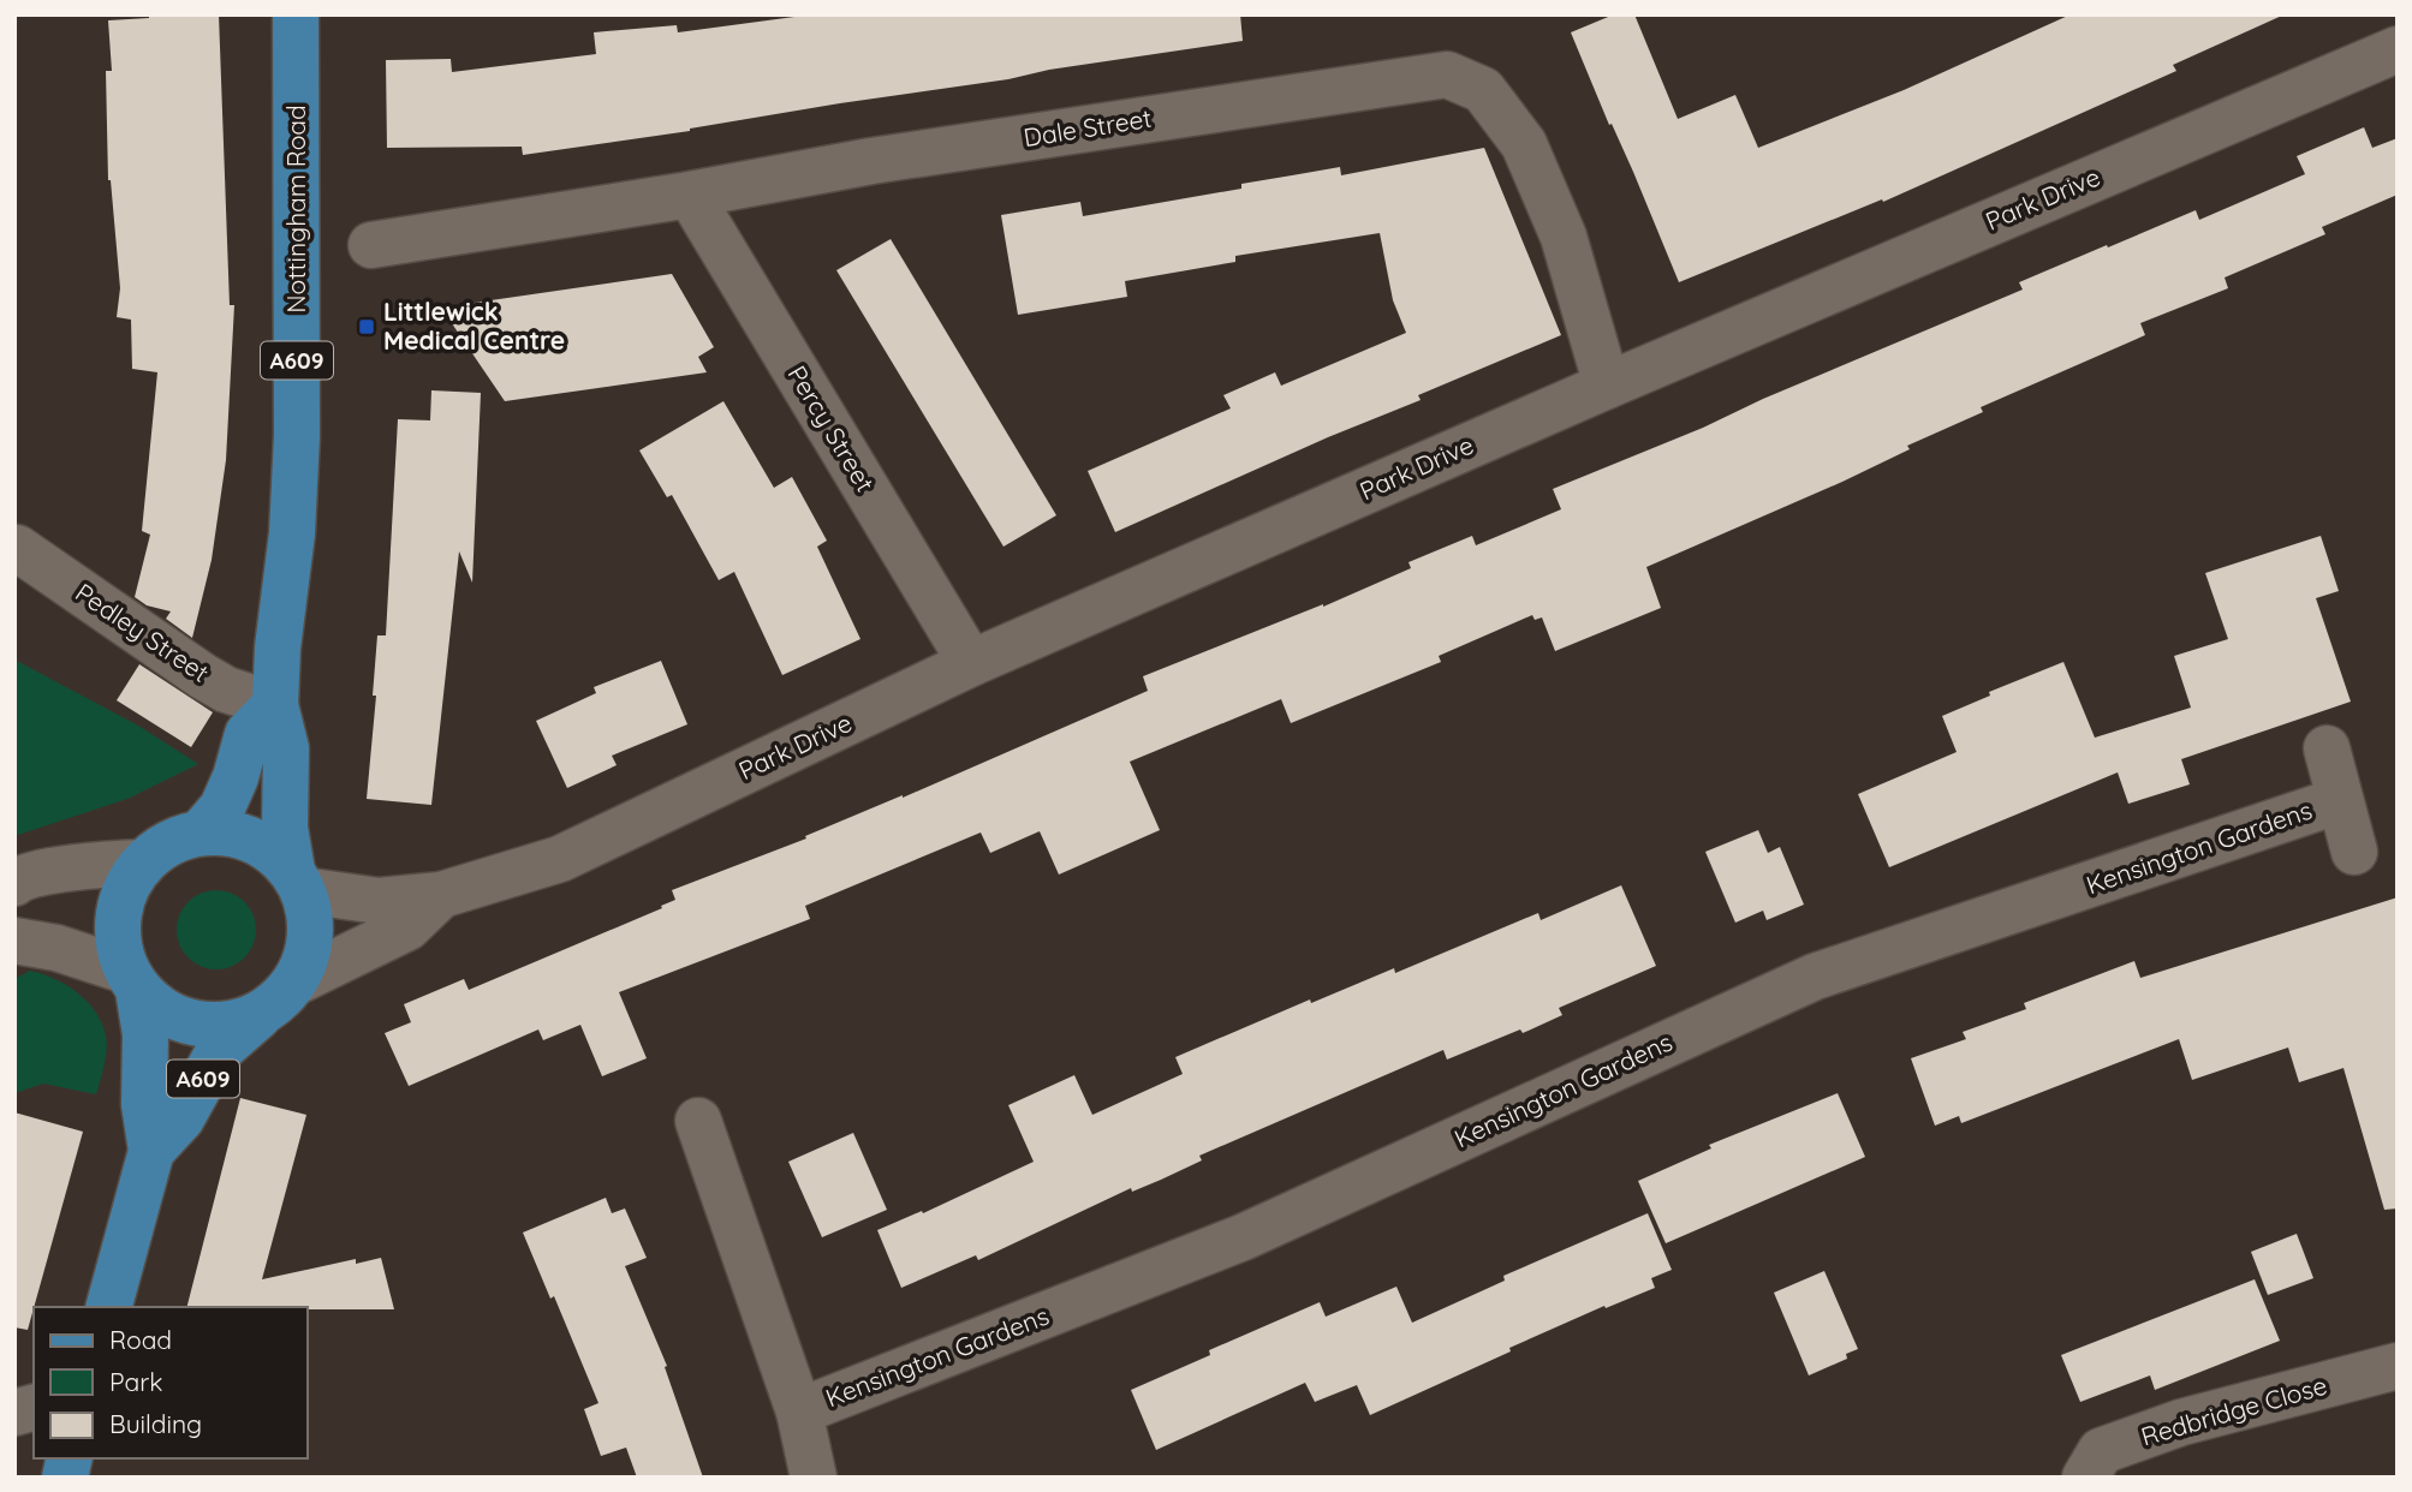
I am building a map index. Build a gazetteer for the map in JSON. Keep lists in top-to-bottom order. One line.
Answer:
{"streets":{"main road":["Nottingham Road","A609"],"street":["Dale Street","Park Drive","Percy Street","Pedley Street","Kensington Gardens","Redbridge Close"]},"crossings":[["Dale Street","Park Drive"],["Dale Street","Percy Street"],["Park Drive","Nottingham Road"],["Park Drive","A609"],["Park Drive","Percy Street"],["Nottingham Road","A609"],["Nottingham Road","Pedley Street"]],"places":{"transit":["Littlewick Medical Centre"]},"legend":["Road","Park","Building"]}
